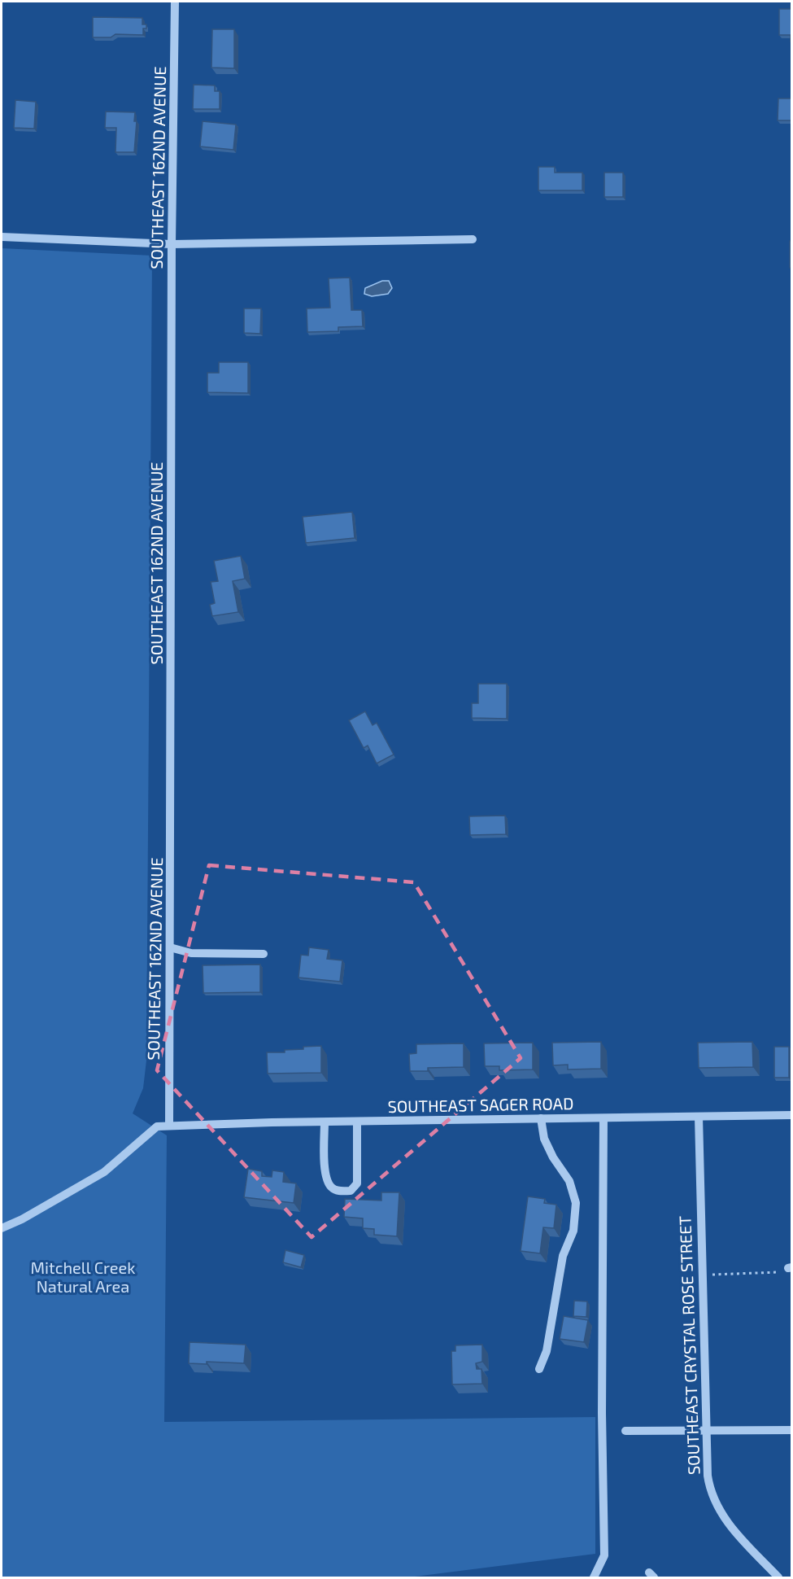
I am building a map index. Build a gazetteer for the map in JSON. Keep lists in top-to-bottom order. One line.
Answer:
{"streets":{"street":["SOUTHEAST 162ND AVENUE","SOUTHEAST SAGER ROAD","SOUTHEAST CRYSTAL ROSE STREET"]},"crossings":[["SOUTHEAST 162ND AVENUE","SOUTHEAST SAGER ROAD"],["SOUTHEAST SAGER ROAD","SOUTHEAST CRYSTAL ROSE STREET"]],"parks":["Mitchell Creek Natural Area"]}
